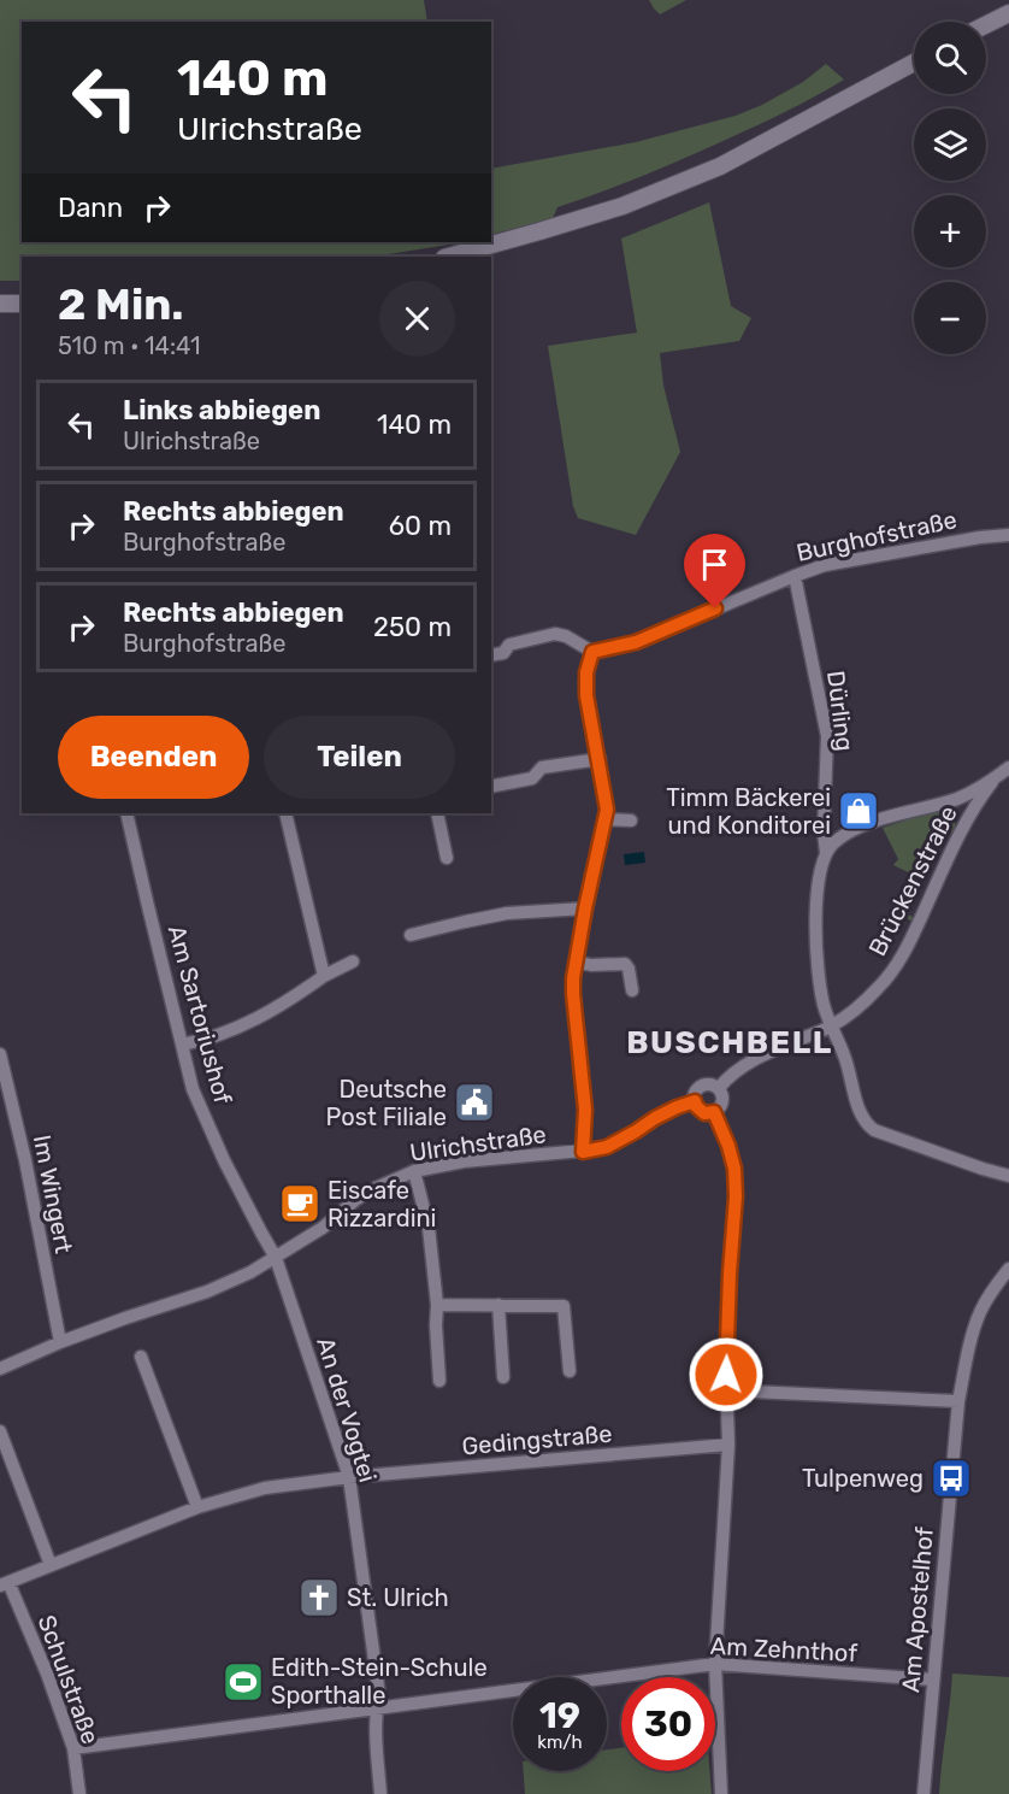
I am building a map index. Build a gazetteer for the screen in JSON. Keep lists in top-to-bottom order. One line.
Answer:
{"streets":{"street":["Burghofstraße","Dürling","Brückenstraße","Am Sartoriushof","Ulrichstraße","Im Wingert","An der Vogtei","Gedingstraße","Am Apostelhof","Am Zehnthof","Schulstraße"]},"crossings":[["Burghofstraße","Dürling"],["Am Sartoriushof","Ulrichstraße"],["Am Sartoriushof","An der Vogtei"],["Ulrichstraße","Im Wingert"],["Ulrichstraße","An der Vogtei"],["An der Vogtei","Gedingstraße"],["An der Vogtei","Am Zehnthof"],["Gedingstraße","Schulstraße"],["Am Apostelhof","Am Zehnthof"],["Am Zehnthof","Schulstraße"]],"districts":["BUSCHBELL"],"places":{"shop":["Timm Bäckerei und Konditorei"],"public building":["Deutsche Post Filiale"],"cafe":["Eiscafe Rizzardini"],"bus stop":["Tulpenweg"],"church":["St. Ulrich"],"sports":["Edith-Stein-Schule Sporthalle"]},"page":{"map_buttons":["+","−"],"turn":["140 m","Ulrichstraße"],"then":"Dann","heading":["2 Min.","510 m · 14:41"],"list":[{"name":"Links abbiegen","note":"Ulrichstraße","value":"140 m"},{"name":"Rechts abbiegen","note":"Burghofstraße","value":"60 m"},{"name":"Rechts abbiegen","note":"Burghofstraße","value":"250 m"}],"buttons":["Beenden","Teilen"],"speed":"19 km/h","limit":"30"}}
